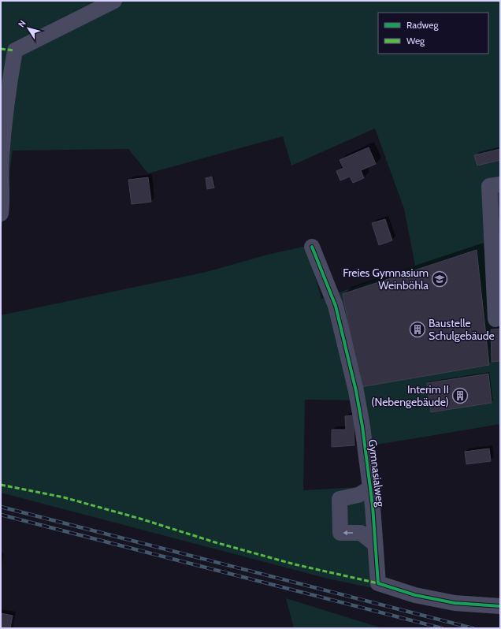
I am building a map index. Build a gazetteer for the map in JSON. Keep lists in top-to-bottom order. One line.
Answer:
{"streets":{"street":["Gymnasialweg"]},"places":{"school or university":["Freies Gymnasium Weinböhla"],"building":["Baustelle Schulgebäude","Interim II (Nebengebäude)"]},"legend":["Radweg","Weg"],"north":"top left"}
